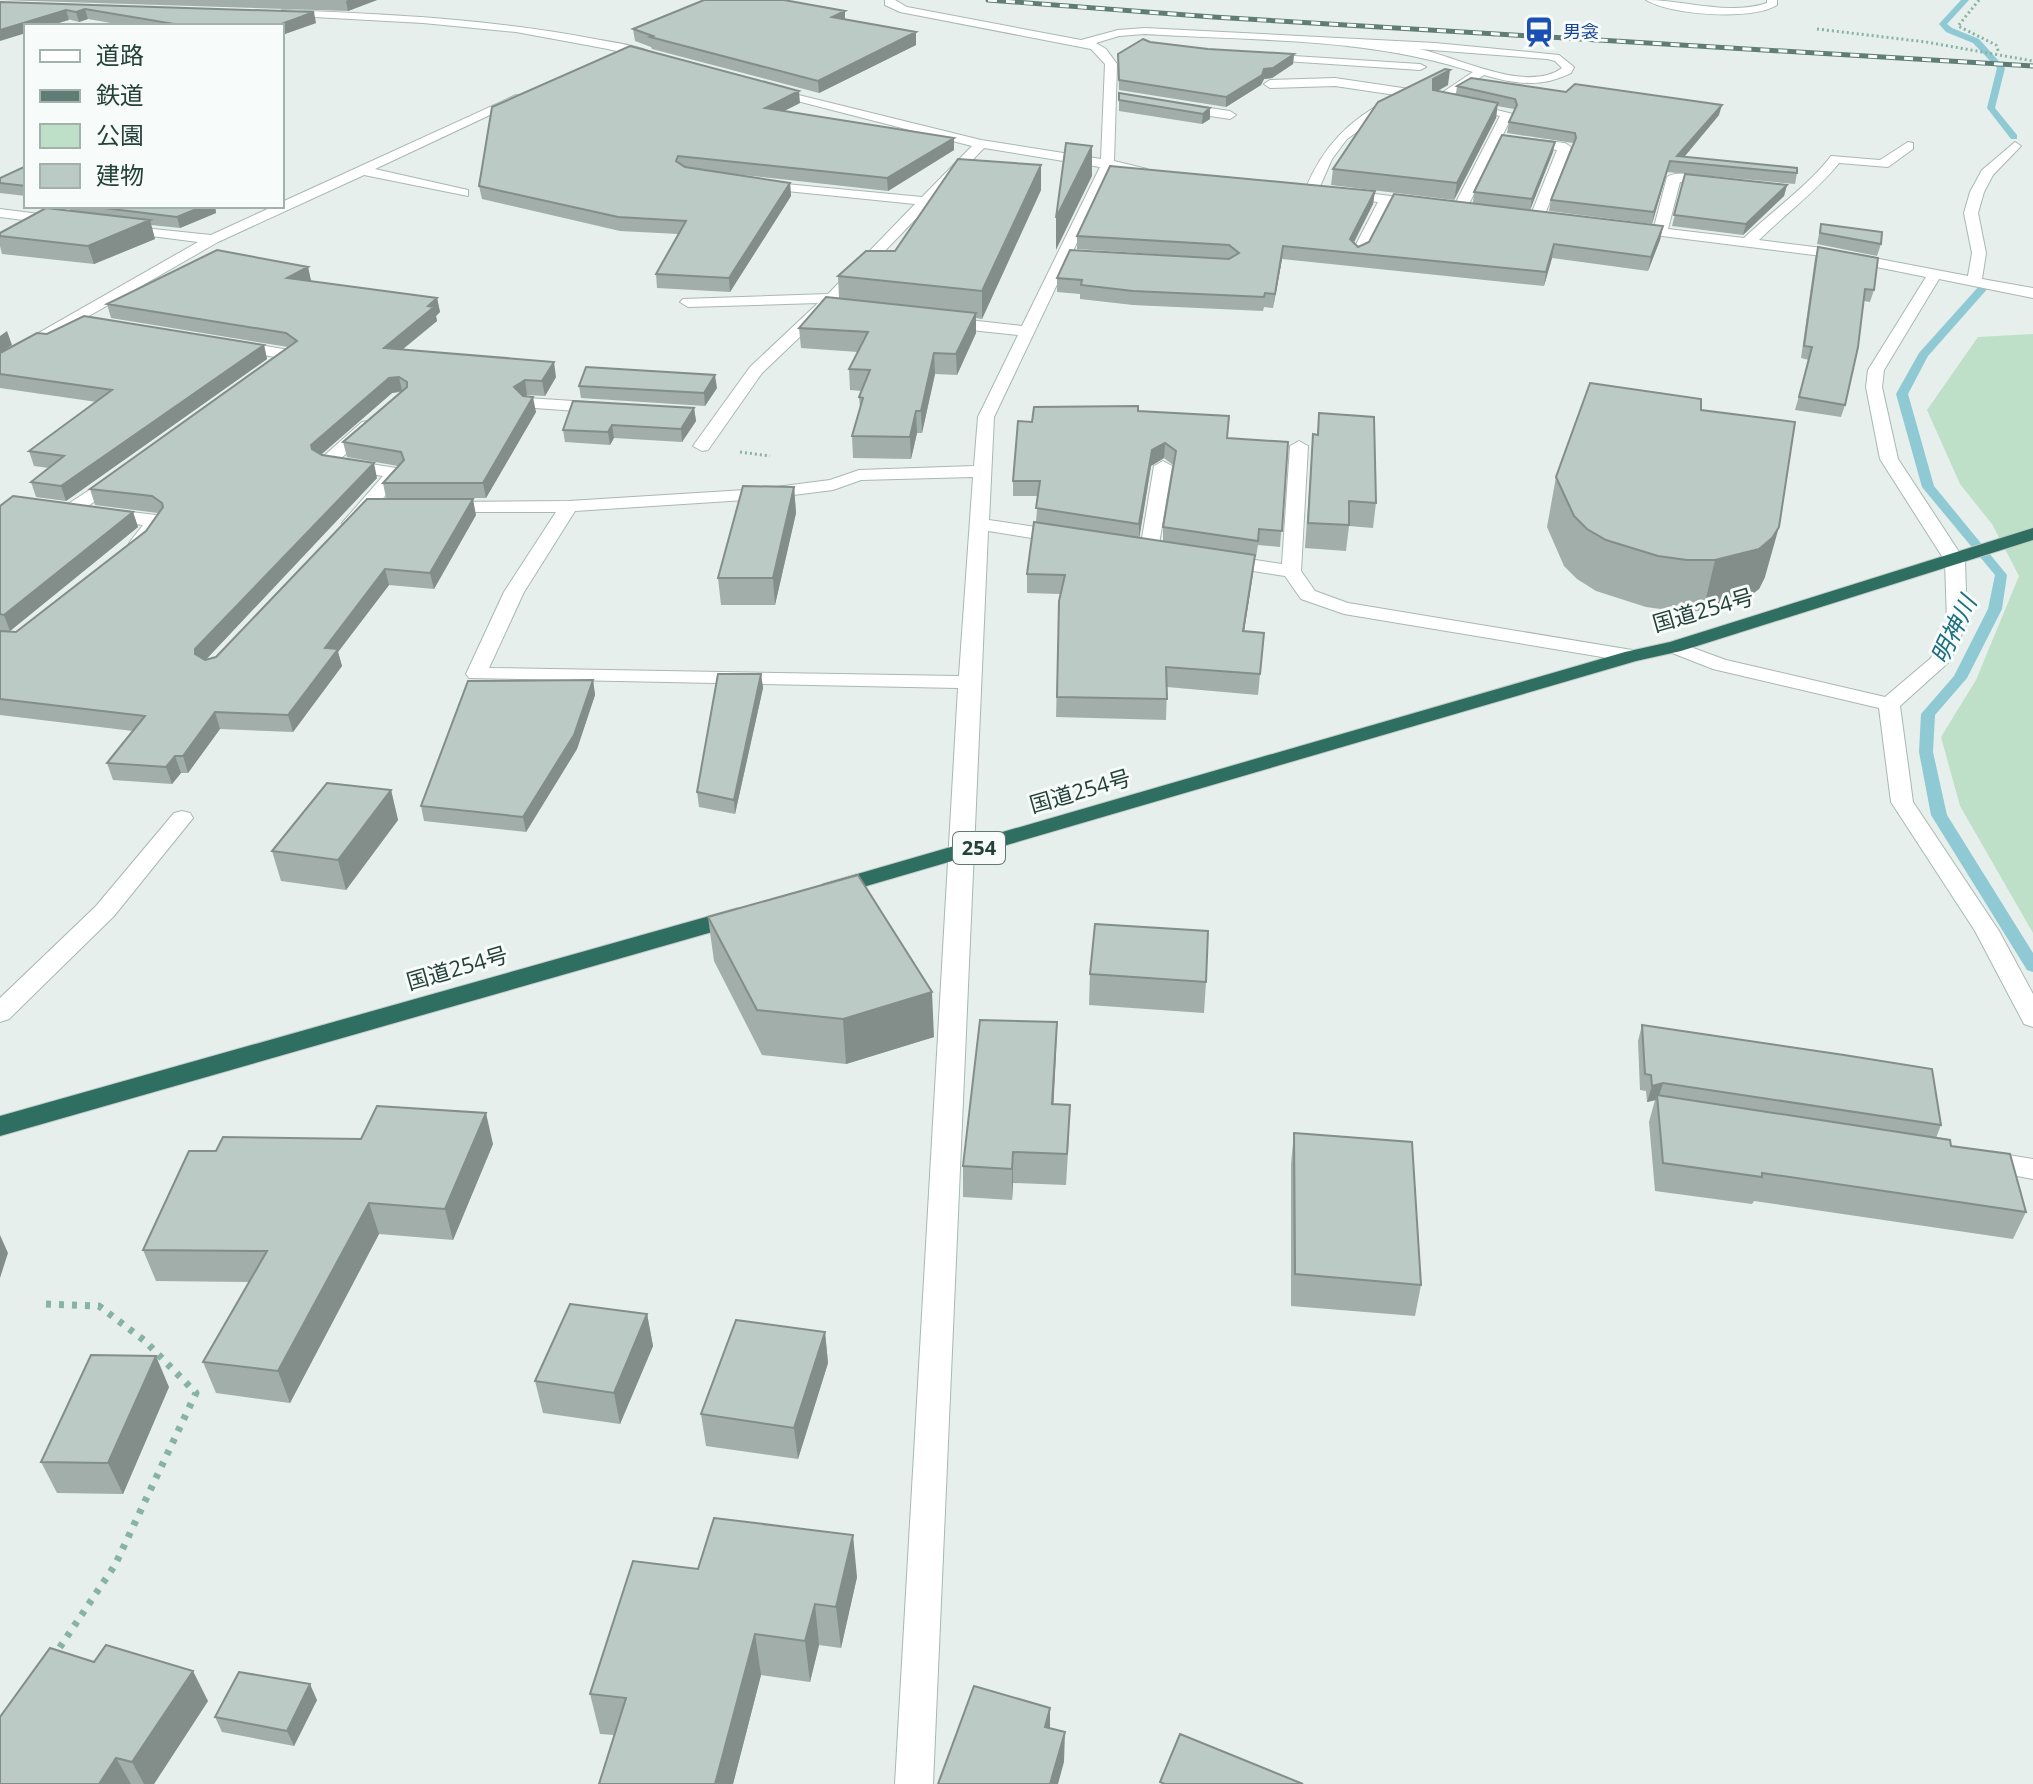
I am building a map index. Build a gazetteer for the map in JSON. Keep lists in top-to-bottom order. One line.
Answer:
{"streets":{"highway":["国道254号","254"]},"water":["明神川"],"places":{"station":["男衾"]},"legend":["道路","鉄道","公園","建物"]}
